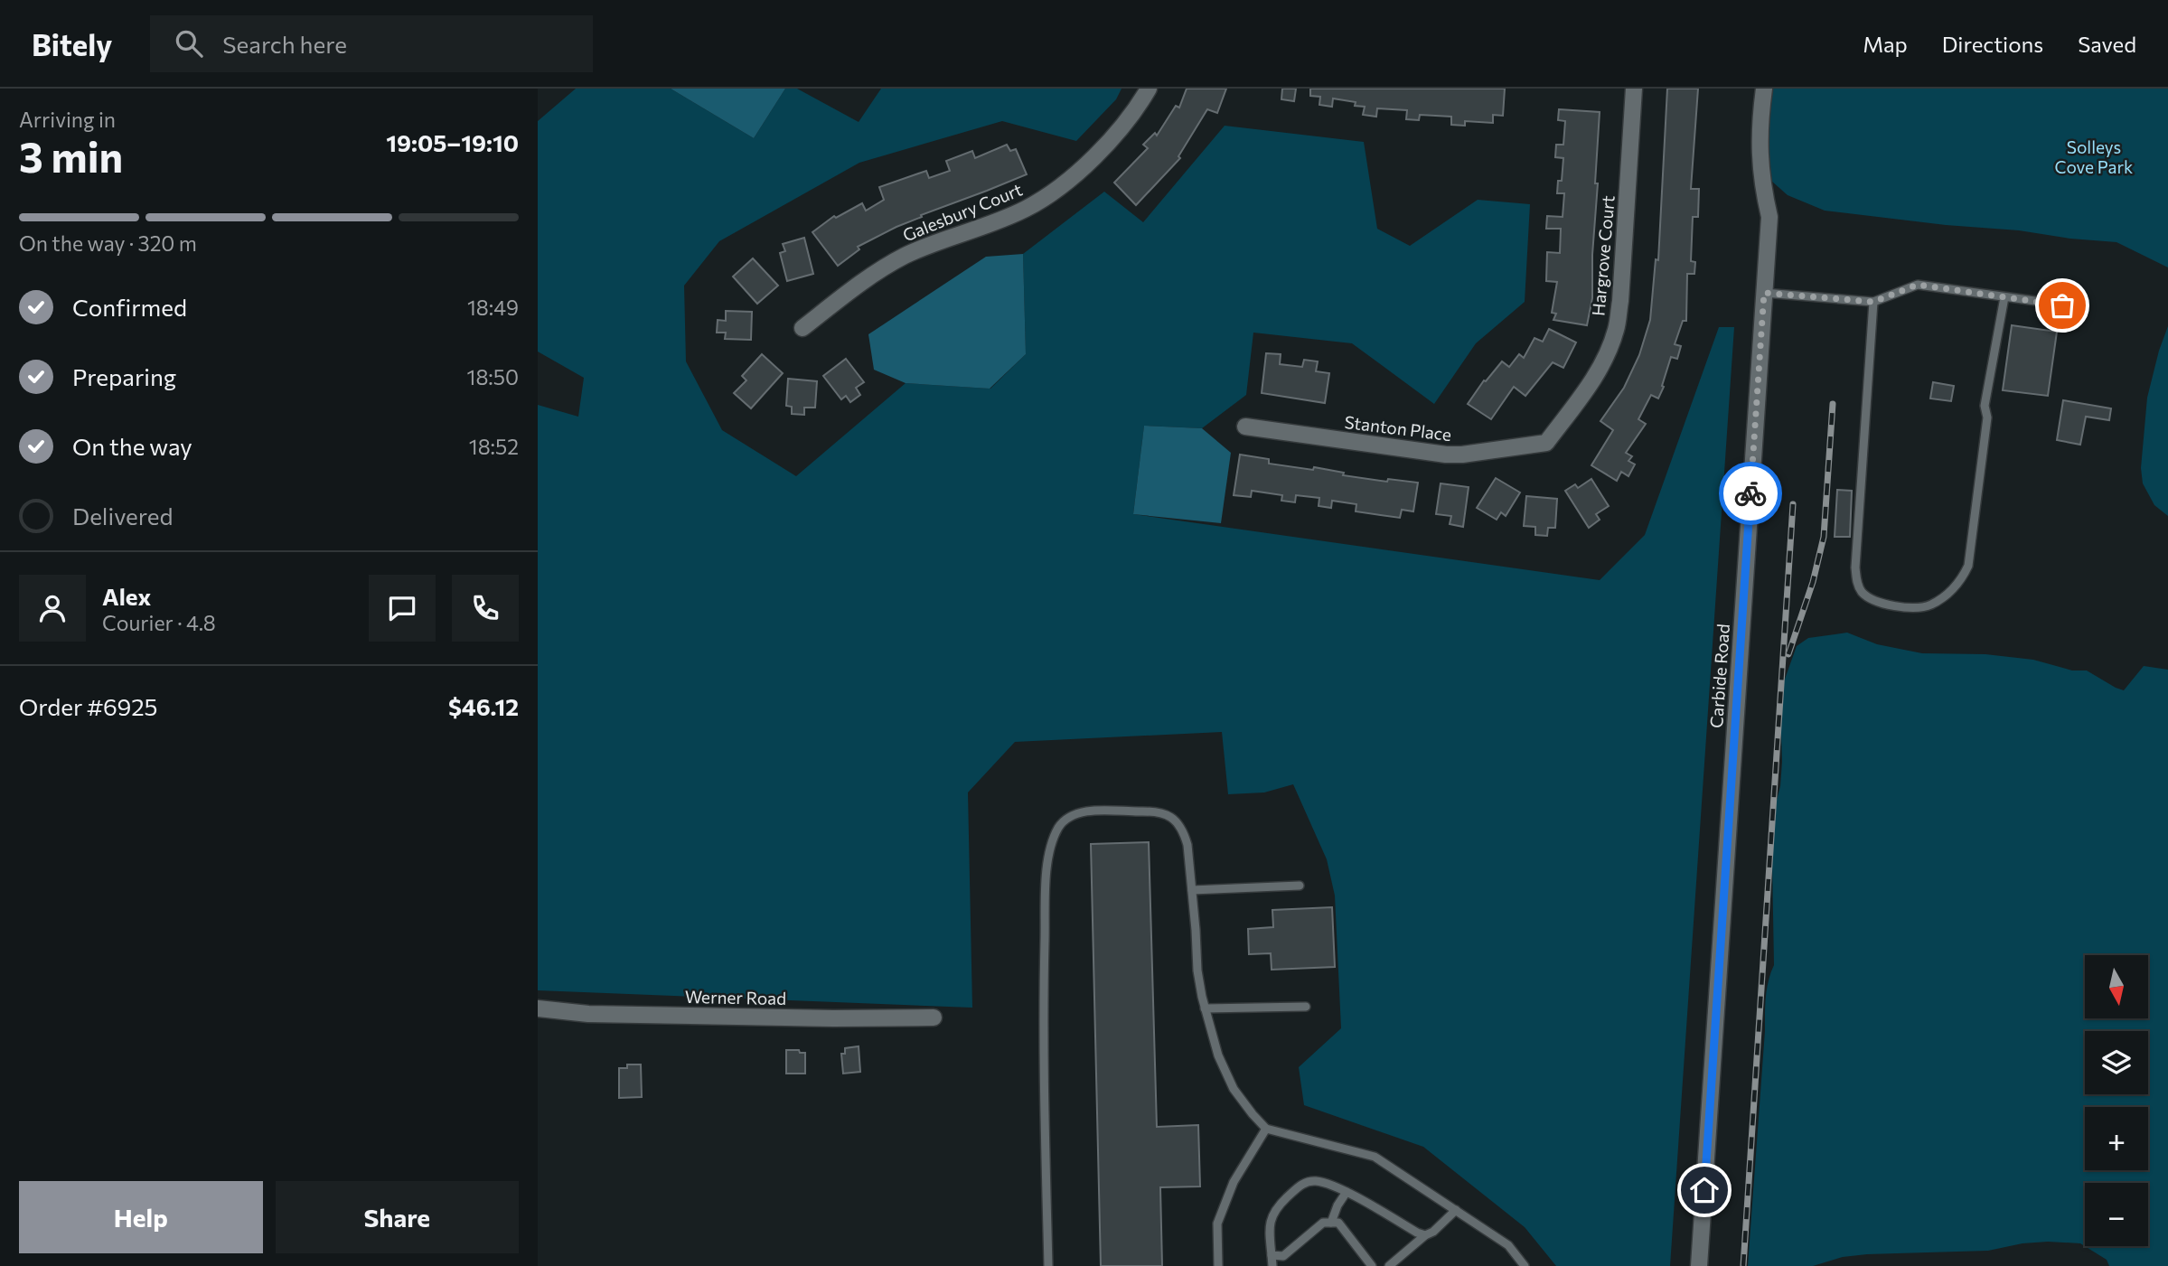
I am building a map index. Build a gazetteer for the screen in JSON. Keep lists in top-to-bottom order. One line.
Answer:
{"streets":{"street":["Galesbury Court","Hargrove Court","Stanton Place","Carbide Road","Werner Road"]},"crossings":[["Hargrove Court","Stanton Place"]],"parks":["Solleys Cove Park"],"north":"bottom","page":{"header":"Bitely","search":"Search here","nav":["Map","Directions","Saved"],"heading":["3 min","Arriving in","19:05–19:10"],"panel":["Alex","Courier · 4.8","Order #6925","$46.12"],"bar":"On the way · 320 m","list":[["Confirmed","18:49"],["Preparing","18:50"],["On the way","18:52"],"Delivered"],"map_buttons":["+","−"],"buttons":["Help","Share"]}}
